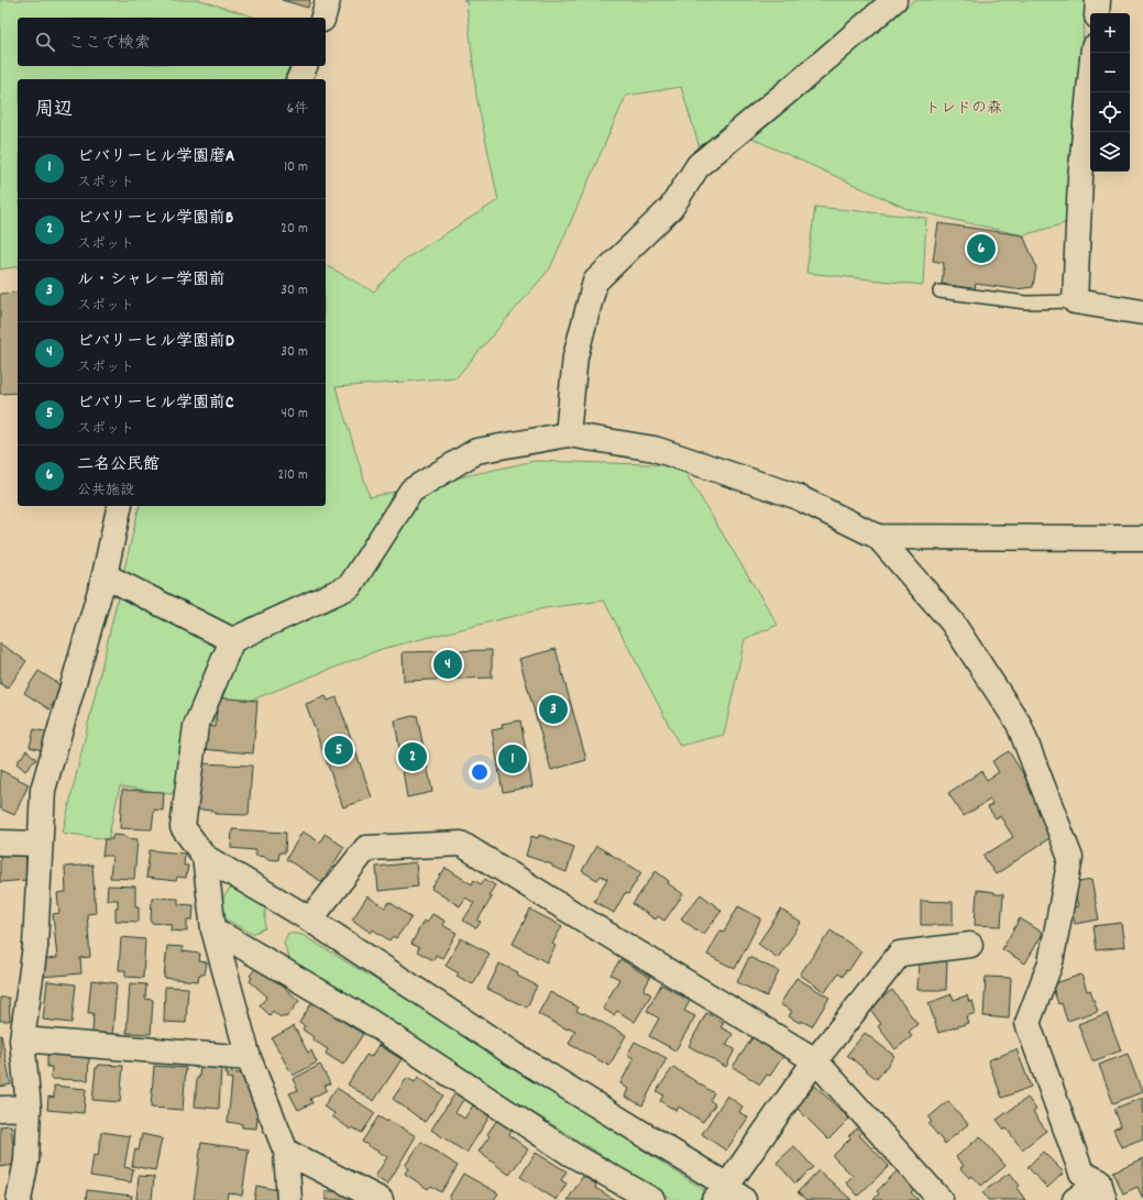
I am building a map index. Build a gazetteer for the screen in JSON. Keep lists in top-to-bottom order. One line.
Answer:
{"parks":["トレドの森"],"page":{"map_buttons":["+","−"],"search":"ここで検索","heading":["周辺","6件"],"list":[{"mark":"1","name":"ビバリーヒル学園磨A","note":"スポット","value":"10 m"},{"mark":"2","name":"ビバリーヒル学園前B","note":"スポット","value":"20 m"},{"mark":"3","name":"ル・シャレー学園前","note":"スポット","value":"30 m"},{"mark":"4","name":"ビバリーヒル学園前D","note":"スポット","value":"30 m"},{"mark":"5","name":"ビバリーヒル学園前C","note":"スポット","value":"40 m"},{"mark":"6","name":"二名公民館","note":"公共施設","value":"210 m"}],"pins":["6","4","3","5","2","1"]}}
